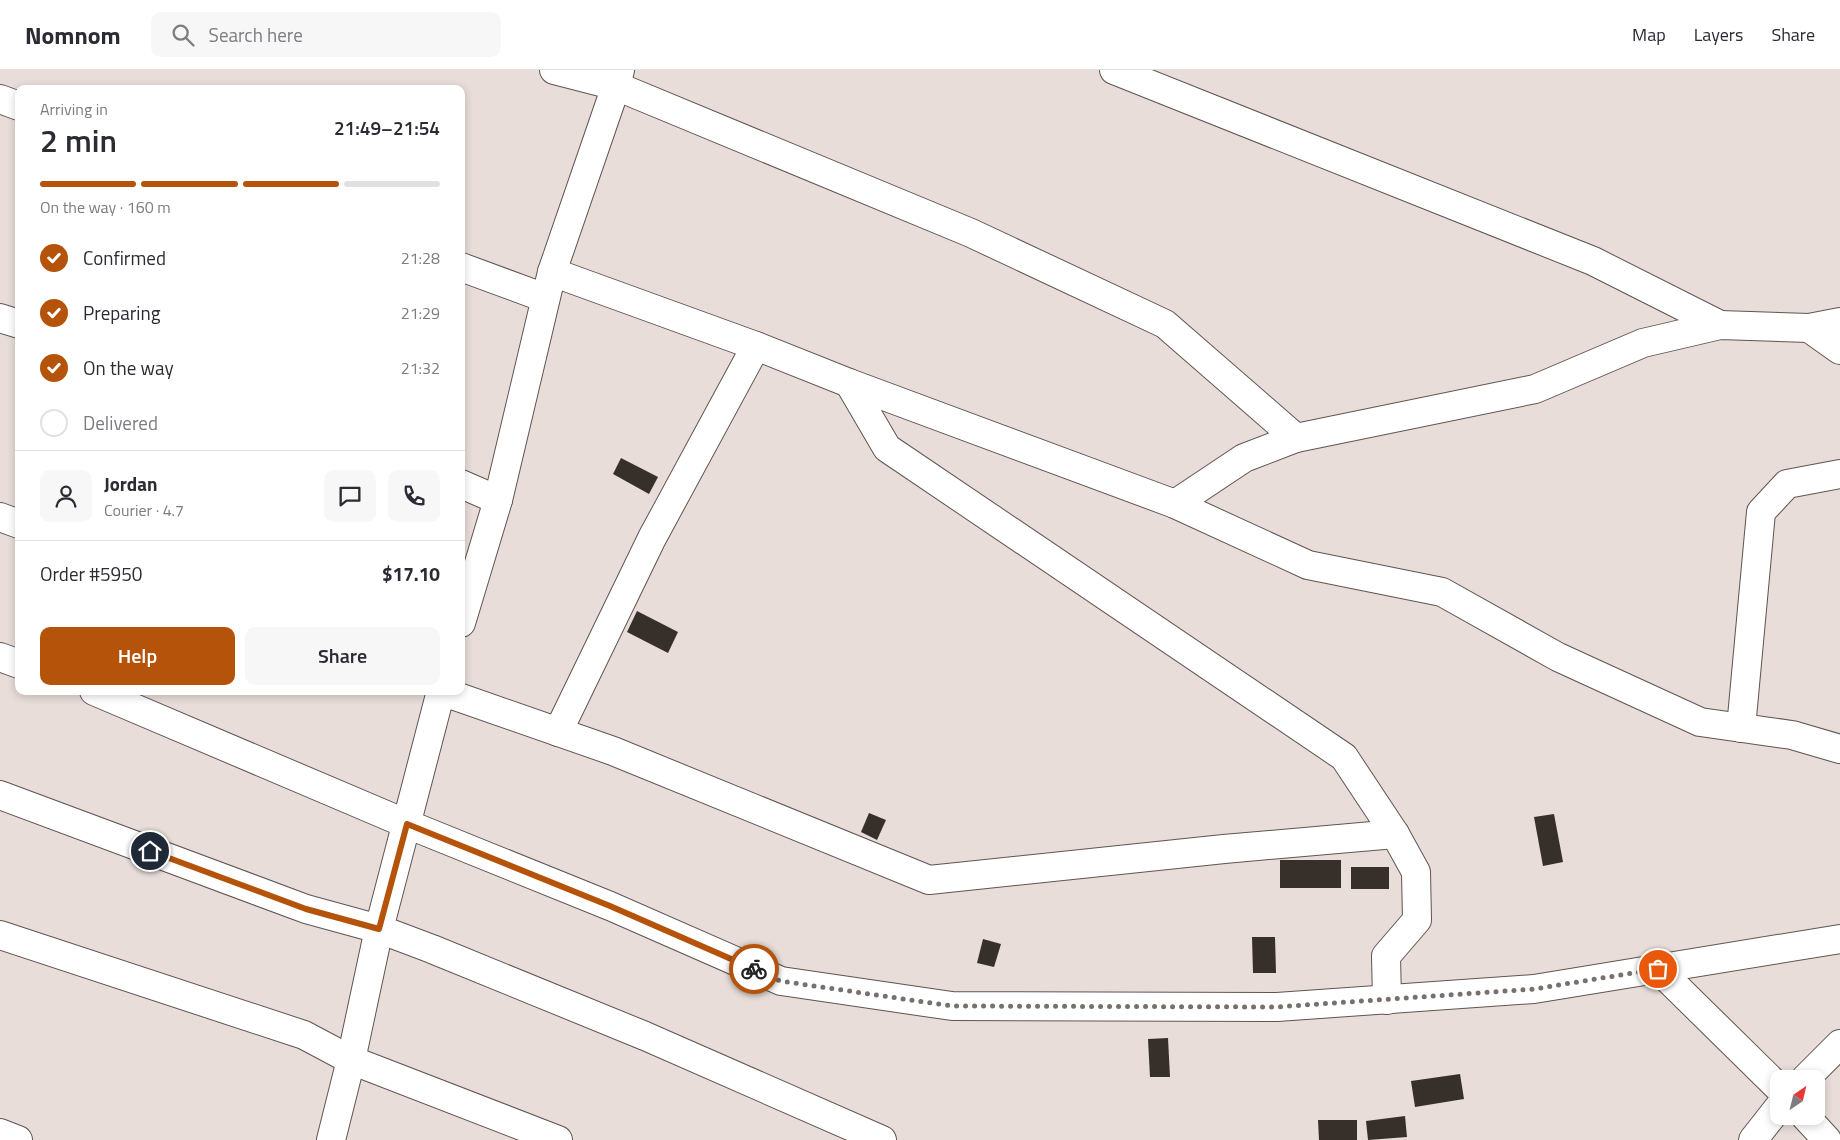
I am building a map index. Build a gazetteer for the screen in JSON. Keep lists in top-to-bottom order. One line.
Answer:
{"north":"top right","page":{"header":"Nomnom","search":"Search here","nav":["Map","Layers","Share"],"heading":["2 min","Arriving in","21:49–21:54"],"panel":["Jordan","Courier · 4.7","Order #5950","$17.10"],"bar":"On the way · 160 m","list":[["Confirmed","21:28"],["Preparing","21:29"],["On the way","21:32"],"Delivered"],"buttons":["Help","Share"]}}
